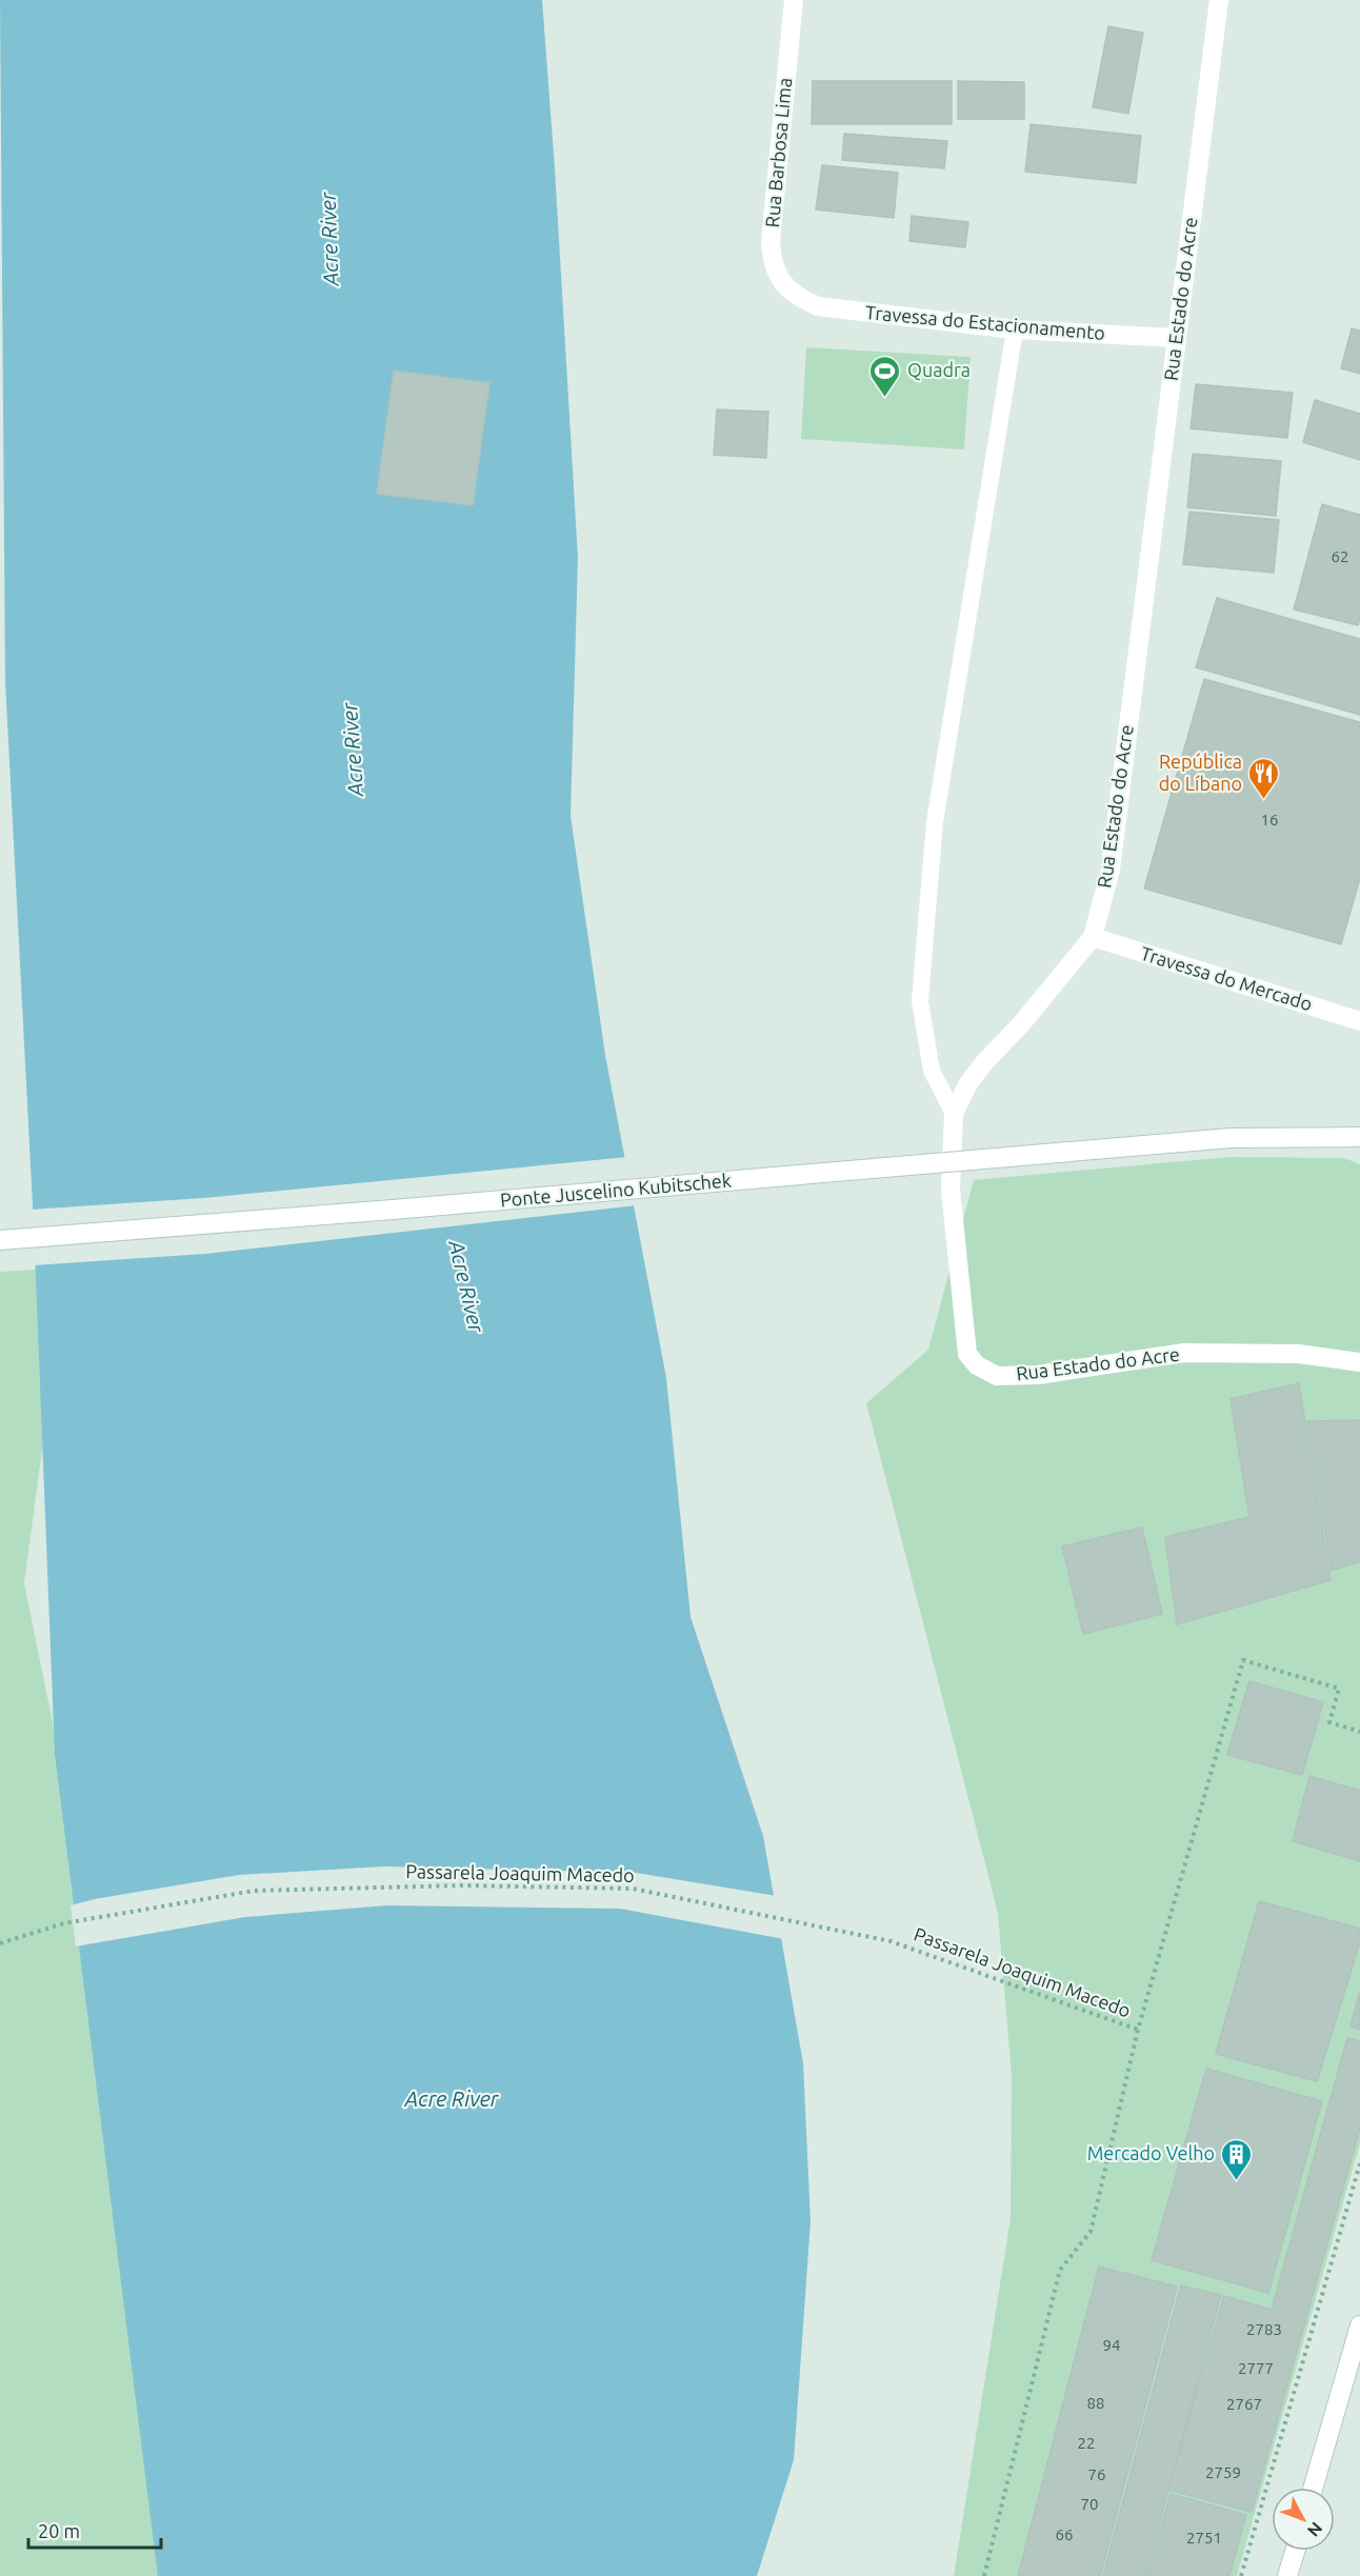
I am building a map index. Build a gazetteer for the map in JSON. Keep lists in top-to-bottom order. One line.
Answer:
{"streets":{"street":["Rua Barbosa Lima","Rua Estado do Acre","Travessa do Estacionamento","Travessa do Mercado","Ponte Juscelino Kubitschek"],"path":["Passarela Joaquim Macedo"]},"crossings":[["Rua Barbosa Lima","Travessa do Estacionamento"],["Rua Estado do Acre","Travessa do Estacionamento"],["Rua Estado do Acre","Travessa do Mercado"]],"water":["Acre River"],"places":{"sports":["Quadra"],"restaurant":["República do Líbano"],"building":["Mercado Velho"]},"house_numbers":["62","16","2783","94","2777","88","2767","22","2759","76","70","66","2751"],"scale_bar":"20 m","north":"bottom right"}
